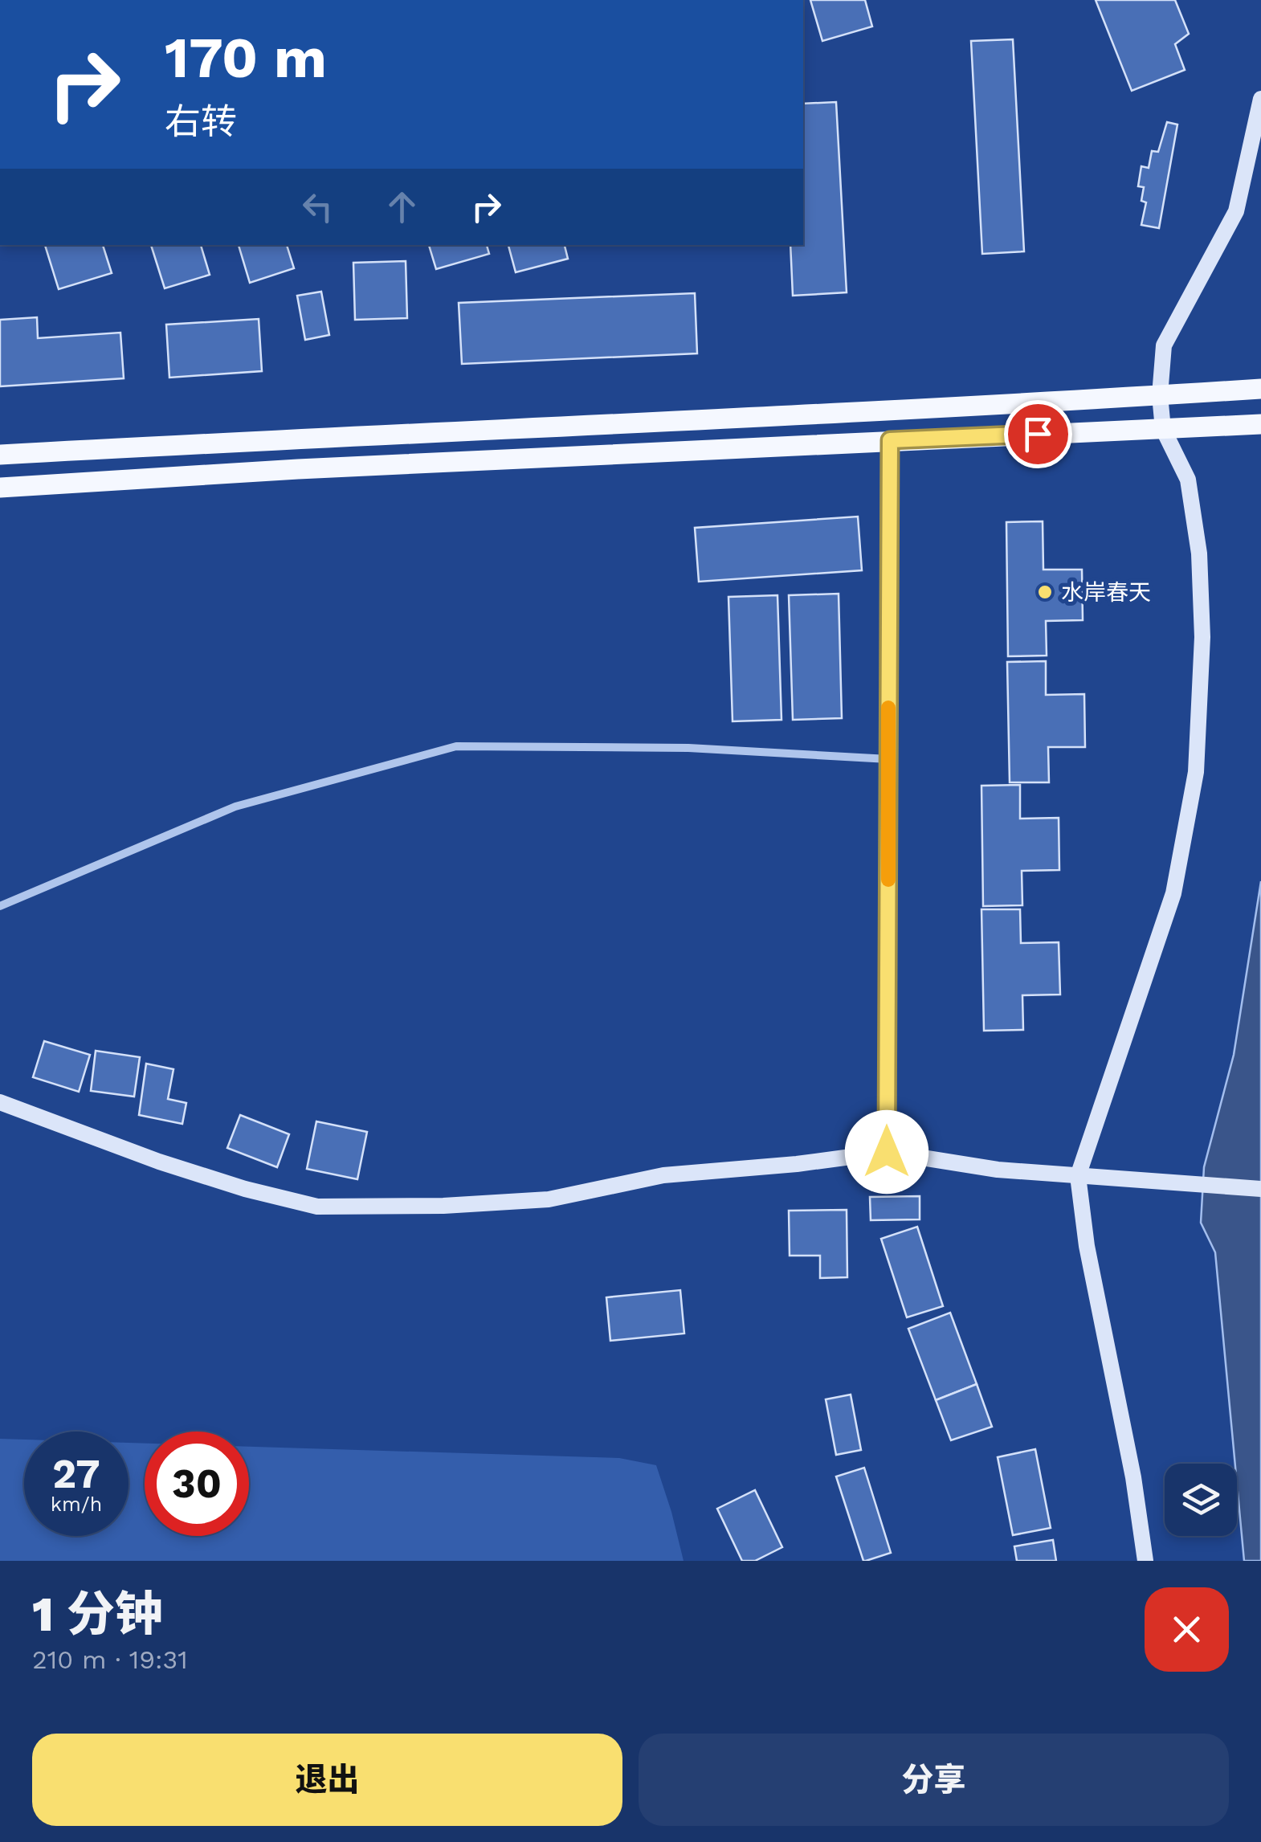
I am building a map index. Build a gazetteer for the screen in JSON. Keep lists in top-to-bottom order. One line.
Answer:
{"places":["水岸春天"],"page":{"turn":["170 m","右转"],"speed":"27 km/h","limit":"30","heading":["1 分钟","210 m · 19:31"],"buttons":["退出","分享"]}}
